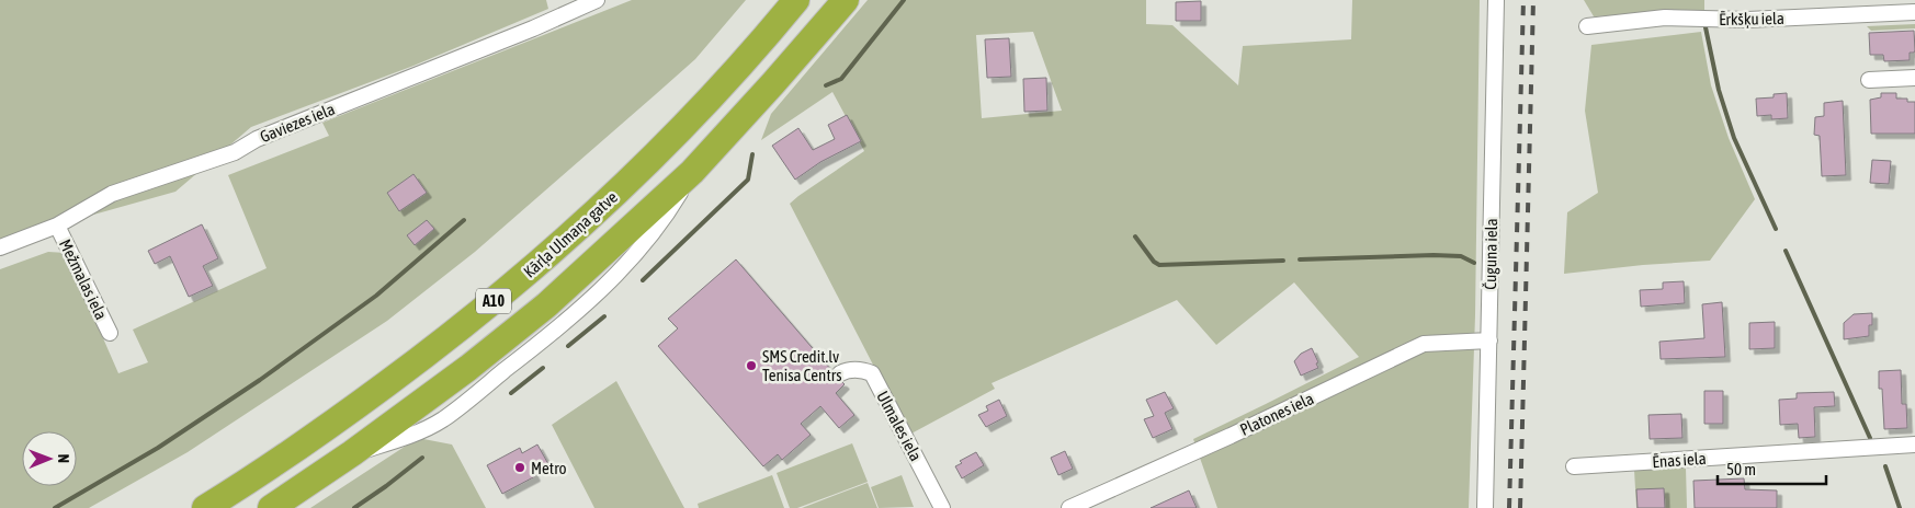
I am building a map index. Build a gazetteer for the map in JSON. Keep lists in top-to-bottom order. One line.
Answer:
{"streets":{"highway":["Kārļa Ulmaņa gatve","A10"],"street":["Ērkšķu iela","Gaviezes iela","Čuguna iela","Mežmalas iela","Platones iela","Ulmales iela","Ēnas iela"]},"crossings":[["Gaviezes iela","Mežmalas iela"],["Čuguna iela","Platones iela"]],"places":["SMS Credit.lv Tenisa Centrs","Metro"],"scale_bar":"50 m","north":"right"}
